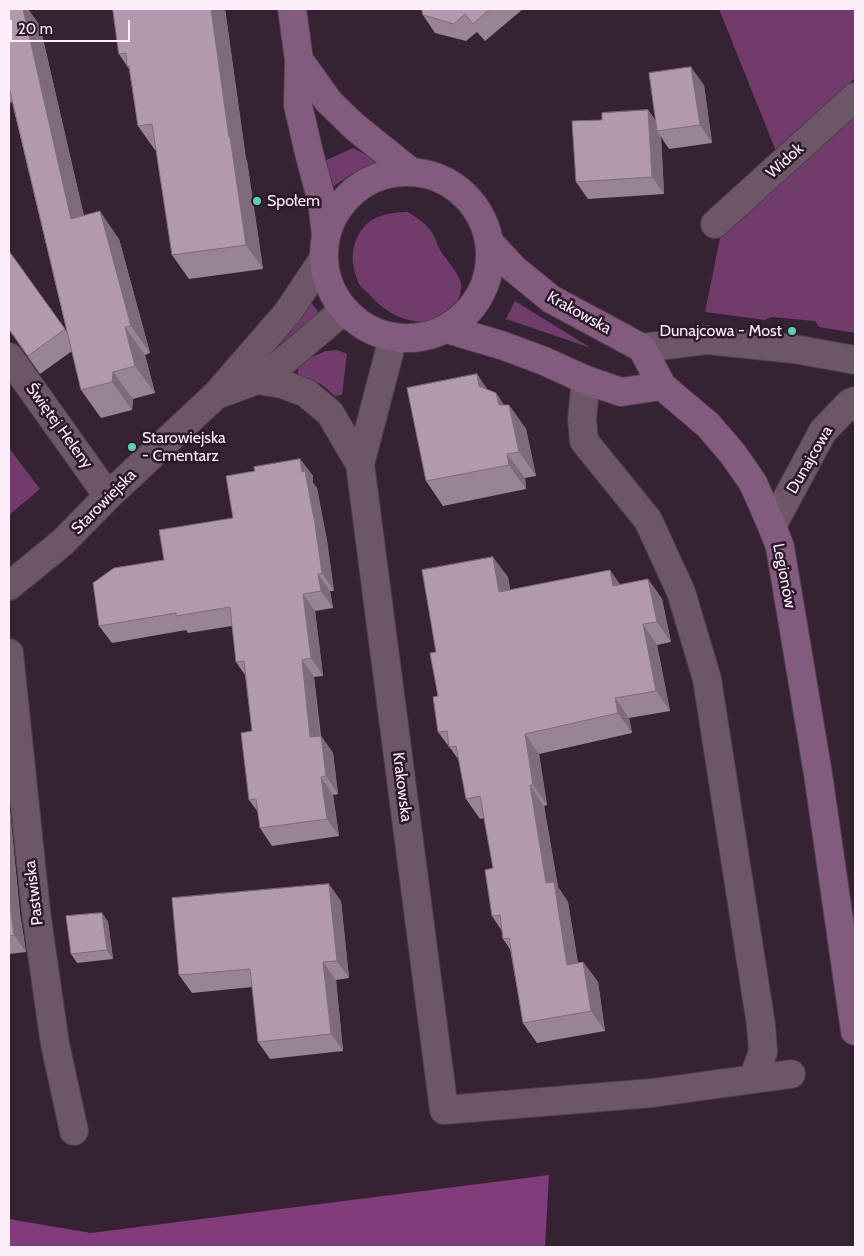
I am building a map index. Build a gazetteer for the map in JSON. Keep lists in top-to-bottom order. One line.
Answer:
{"streets":{"main road":["Krakowska","Legionów"],"street":["Widok","Świętej Heleny","Dunajcowa","Starowiejska","Pastwiska"]},"crossings":[["Krakowska","Starowiejska"],["Świętej Heleny","Starowiejska"],["Dunajcowa","Legionów"]],"places":["Społem","Dunajcowa - Most","Starowiejska - Cmentarz"],"scale_bar":"20 m"}
